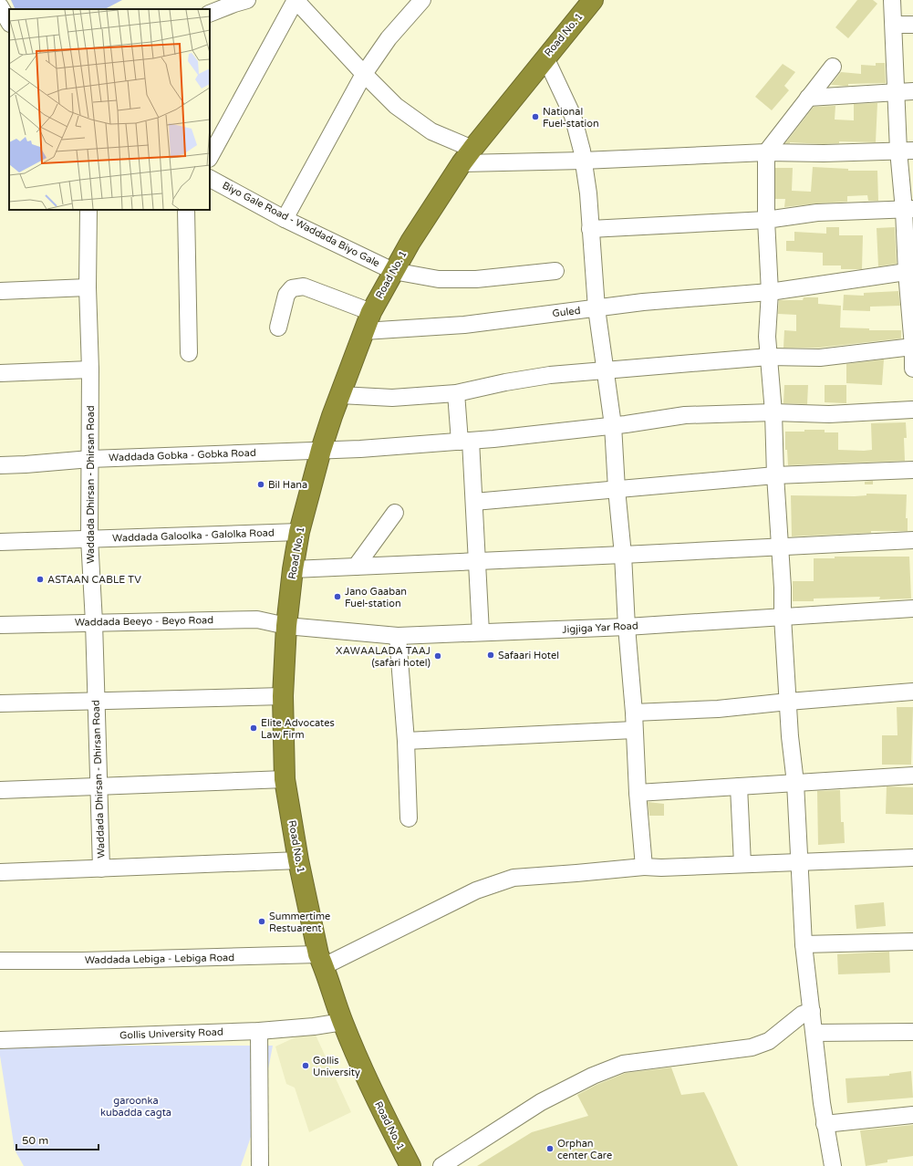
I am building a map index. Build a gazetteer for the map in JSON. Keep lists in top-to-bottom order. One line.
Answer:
{"streets":{"highway":["Road No. 1"],"street":["Biyo Gale Road - Waddada Biyo Gale","Guled","Waddada Gobka - Gobka Road","Waddada Dhirsan - Dhirsan Road","Waddada Galoolka - Galolka Road","Waddada Beeyo - Beyo Road","Jigjiga Yar Road","Waddada Lebiga - Lebiga Road","Gollis University Road"]},"crossings":[["Road No. 1","Biyo Gale Road - Waddada Biyo Gale"],["Road No. 1","Guled"],["Road No. 1","Waddada Gobka - Gobka Road"],["Road No. 1","Waddada Galoolka - Galolka Road"],["Road No. 1","Waddada Beeyo - Beyo Road"],["Road No. 1","Jigjiga Yar Road"],["Road No. 1","Waddada Lebiga - Lebiga Road"],["Road No. 1","Gollis University Road"],["Waddada Gobka - Gobka Road","Waddada Dhirsan - Dhirsan Road"],["Waddada Dhirsan - Dhirsan Road","Waddada Galoolka - Galolka Road"],["Waddada Dhirsan - Dhirsan Road","Waddada Beeyo - Beyo Road"],["Waddada Beeyo - Beyo Road","Jigjiga Yar Road"]],"parks":["garoonka kubadda cagta"],"places":["National Fuel-station","Bil Hana","ASTAAN CABLE TV","Jano Gaaban Fuel-station","Safaari Hotel","XAWAALADA TAAJ (safari hotel)","Elite Advocates Law Firm","Summertime Restuarent","Gollis University","Orphan center Care"],"scale_bar":"50 m"}
